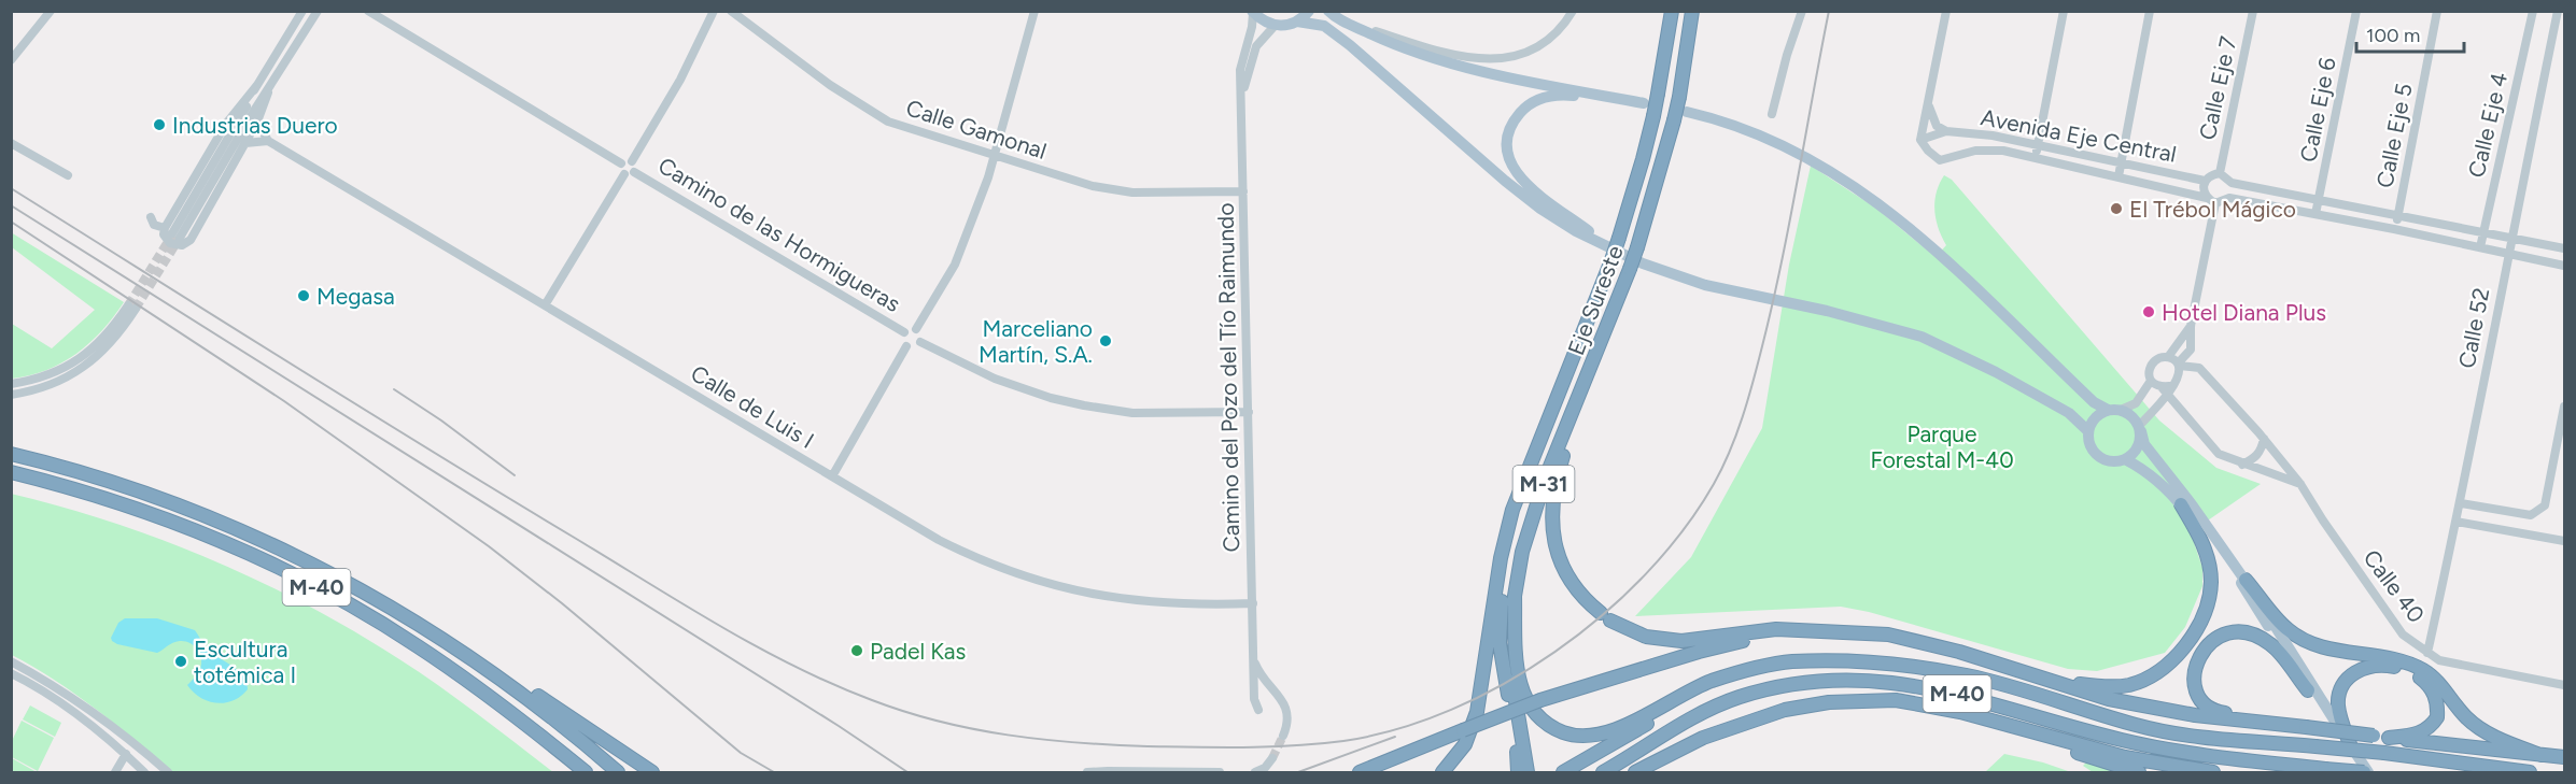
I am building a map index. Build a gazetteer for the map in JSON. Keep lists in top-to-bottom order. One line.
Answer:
{"streets":{"highway":["Eje Sureste","M-31","M-40"],"street":["Calle Eje 7","Calle Eje 6","Calle Eje 4","Calle Gamonal","Avenida Eje Central","Calle Eje 5","Camino de las Hormigueras","Calle 52","Camino del Pozo del Tío Raimundo","Calle de Luis I","Calle 40"]},"crossings":[["Calle Eje 7","Avenida Eje Central"],["Calle Gamonal","Camino del Pozo del Tío Raimundo"],["Eje Sureste","M-31"],["Calle 52","Calle 40"],["Camino del Pozo del Tío Raimundo","Calle de Luis I"]],"parks":["Parque Forestal M-40"],"places":["Industrias Duero","El Trébol Mágico","Megasa","Hotel Diana Plus","Marceliano Martín, S.A.","Padel Kas","Escultura totémica I"],"scale_bar":"100 m"}
